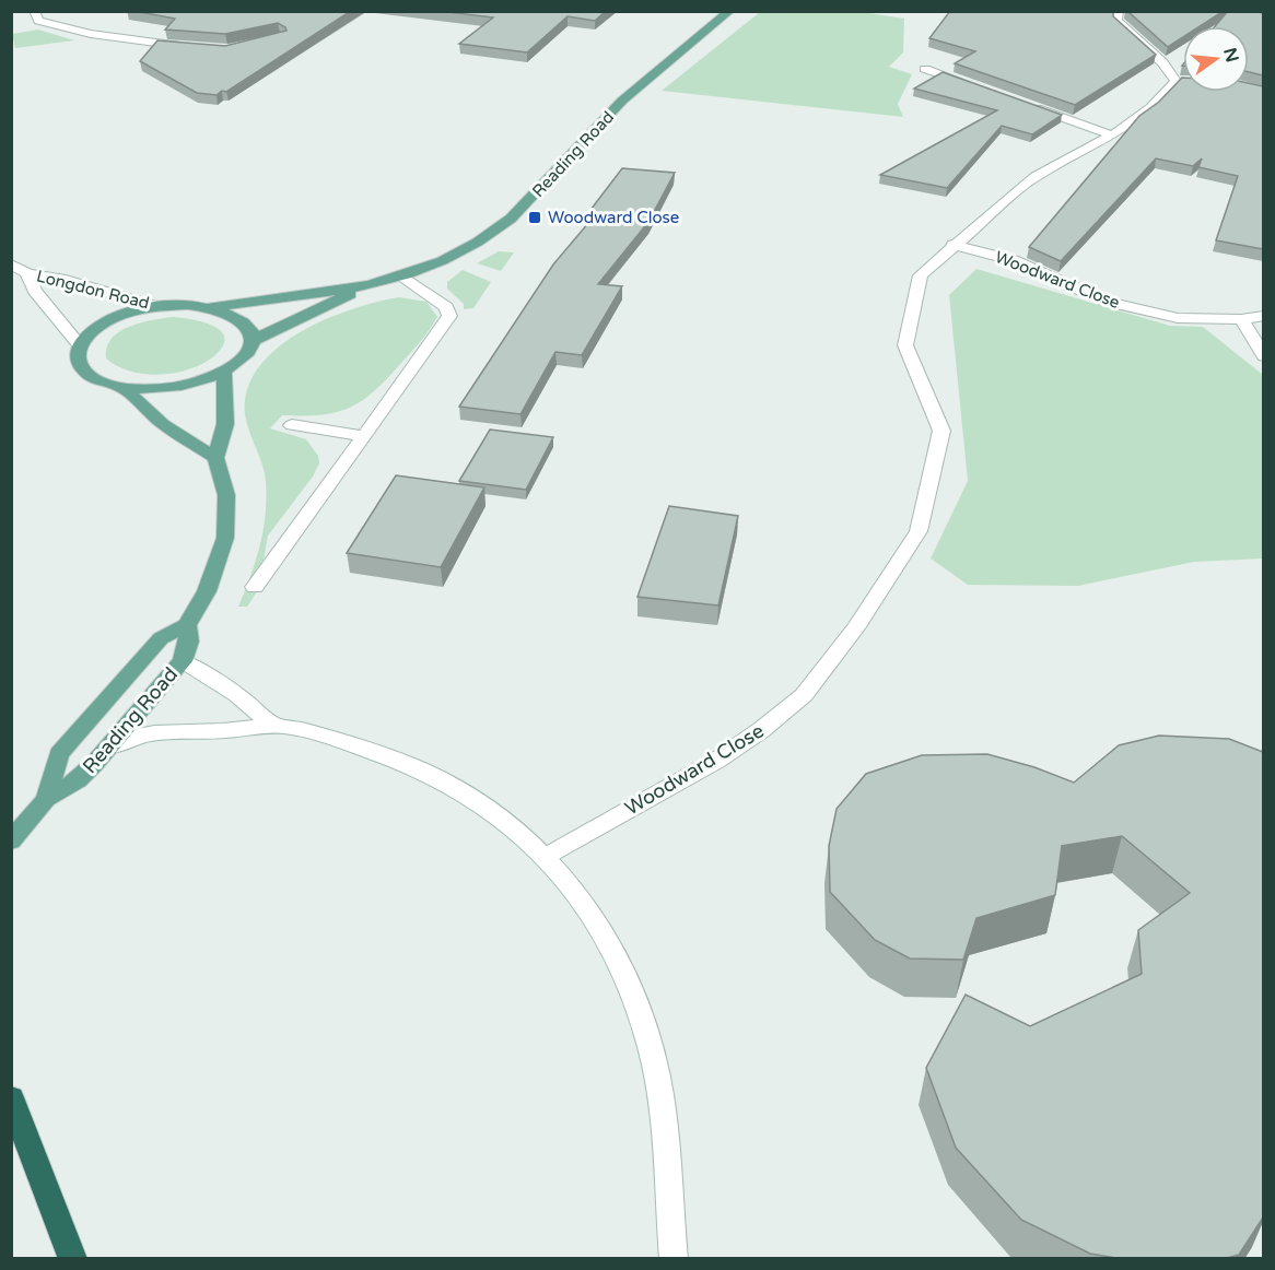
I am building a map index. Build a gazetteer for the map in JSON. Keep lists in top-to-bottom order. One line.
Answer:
{"streets":{"main road":["Reading Road"],"street":["Woodward Close","Longdon Road"]},"places":{"transit":["Woodward Close"]},"north":"right"}
